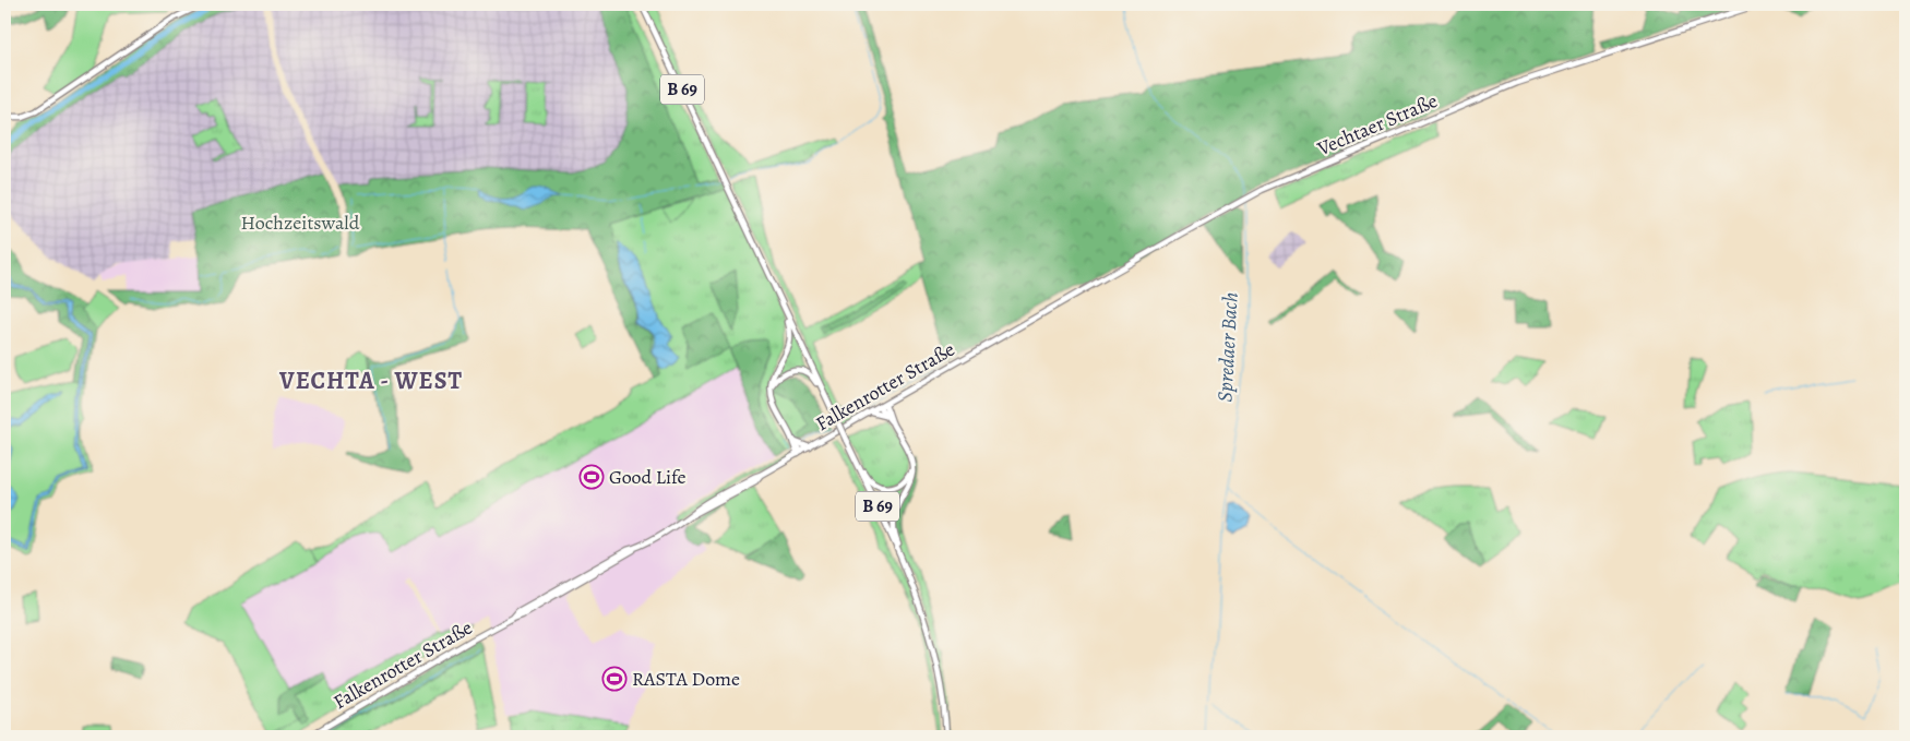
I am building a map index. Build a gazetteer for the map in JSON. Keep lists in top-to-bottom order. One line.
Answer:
{"streets":{"main road":["B 69","Vechtaer Straße","Falkenrotter Straße"]},"crossings":[["Vechtaer Straße","Falkenrotter Straße"]],"districts":["VECHTA - WEST"],"water":["Spredaer Bach"],"parks":["Hochzeitswald"],"places":{"sports":["Good Life","RASTA Dome"]}}
